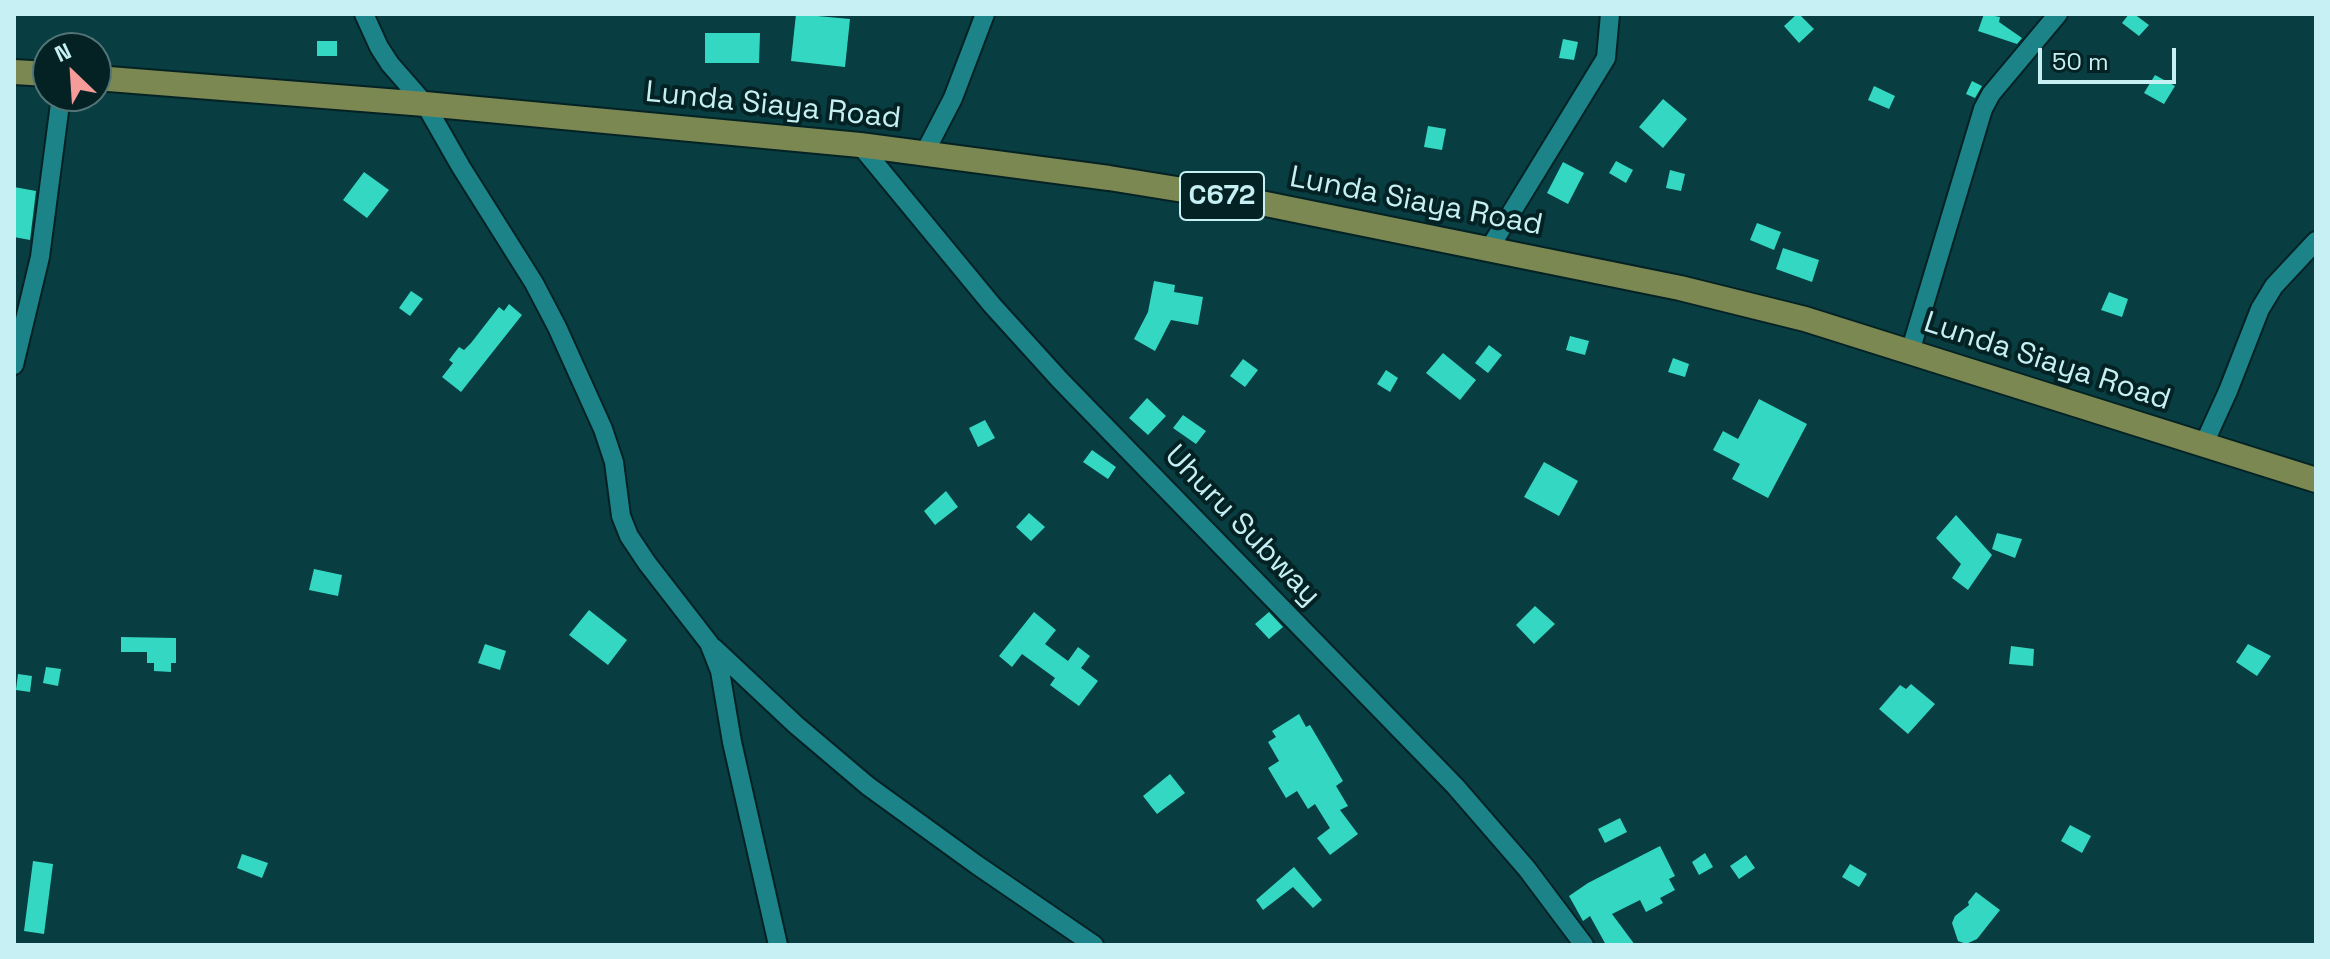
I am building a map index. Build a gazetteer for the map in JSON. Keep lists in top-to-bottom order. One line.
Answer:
{"streets":{"main road":["Lunda Siaya Road","C672"],"street":["Uhuru Subway"]},"crossings":[["Lunda Siaya Road","Uhuru Subway"]],"scale_bar":"50 m","north":"top left"}
